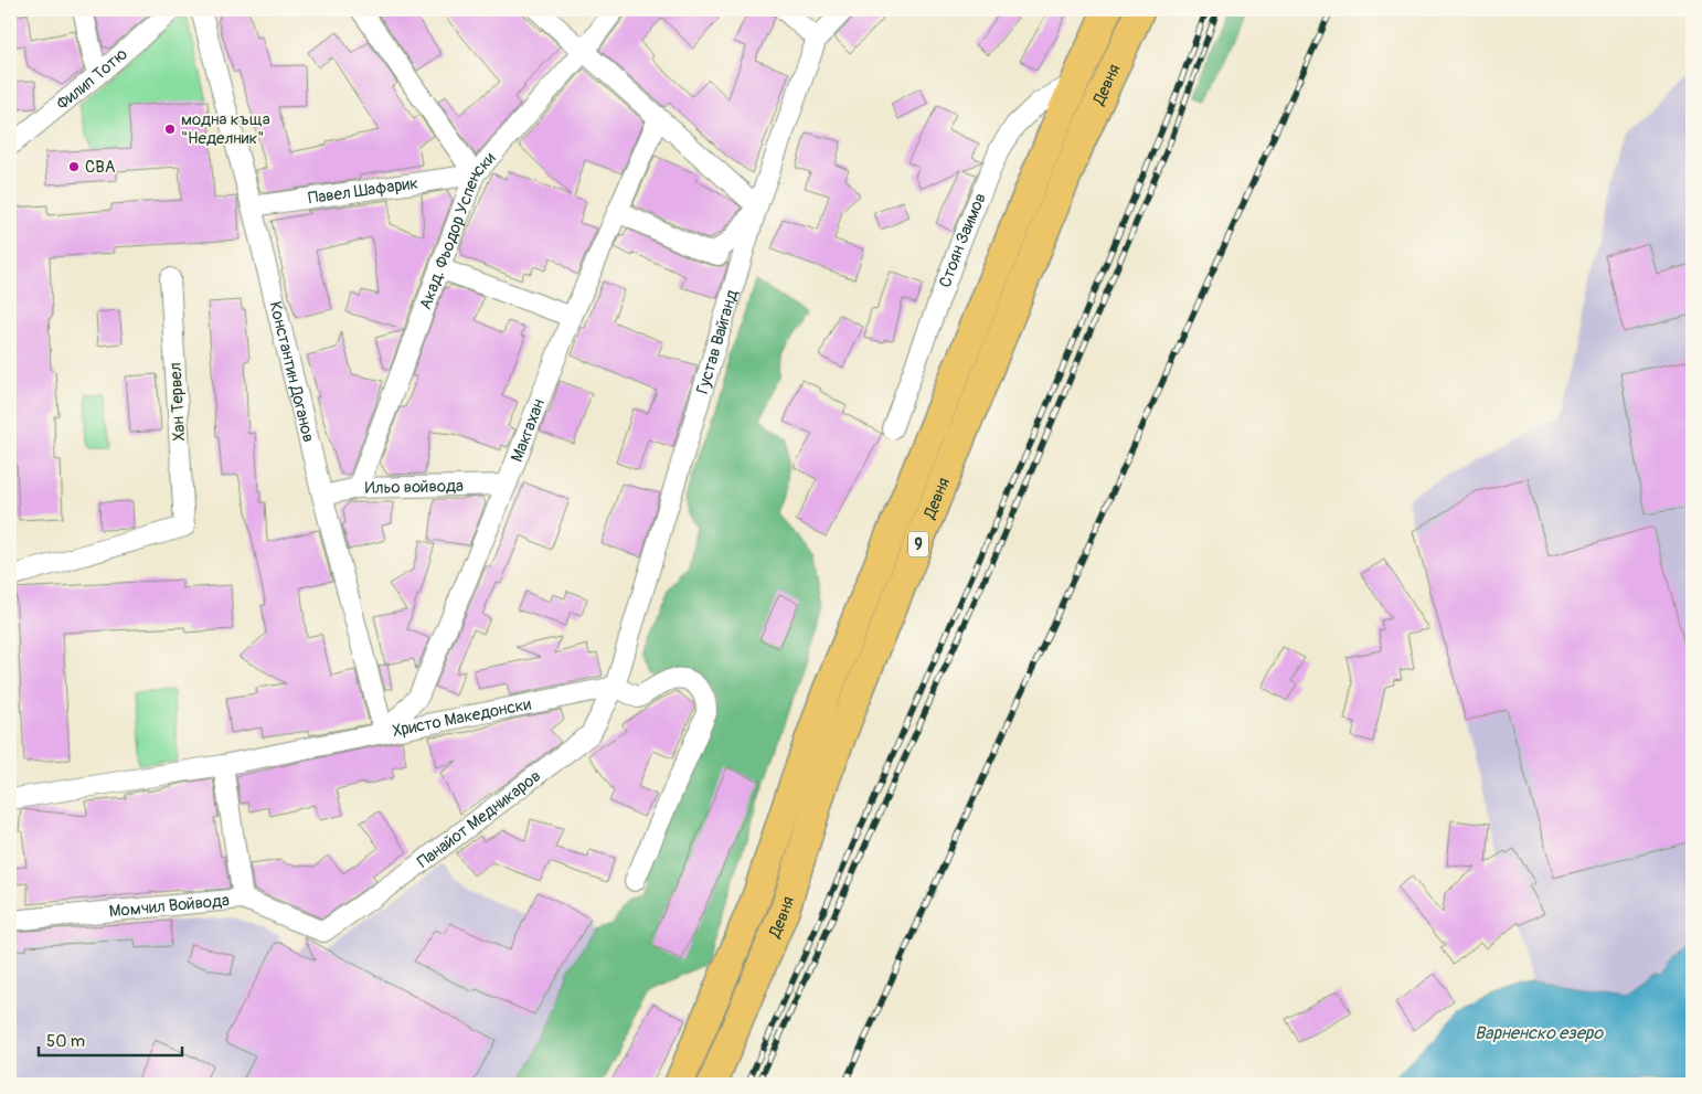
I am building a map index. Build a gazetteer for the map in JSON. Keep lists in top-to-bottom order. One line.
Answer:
{"streets":{"highway":["Девня","9"],"street":["Филип Тотю","Павел Шафарик","Акад. Фьодор Успенски","Стоян Заимов","Густав Вайганд","Константин Доганов","Хан Тервел","Макгахан","Ильо войвода","Христо Македонски","Панайот Медникаров","Момчил Войвода"]},"crossings":[["Девня","Стоян Заимов"],["Павел Шафарик","Акад. Фьодор Успенски"],["Павел Шафарик","Константин Доганов"],["Акад. Фьодор Успенски","Ильо войвода"],["Густав Вайганд","Христо Македонски"],["Густав Вайганд","Панайот Медникаров"],["Константин Доганов","Макгахан"],["Константин Доганов","Ильо войвода"],["Константин Доганов","Христо Македонски"],["Макгахан","Ильо войвода"],["Макгахан","Христо Македонски"],["Христо Македонски","Панайот Медникаров"],["Панайот Медникаров","Момчил Войвода"]],"water":["Варненско езеро"],"places":["модна къща \"Неделник\"","CBA"],"scale_bar":"50 m"}
